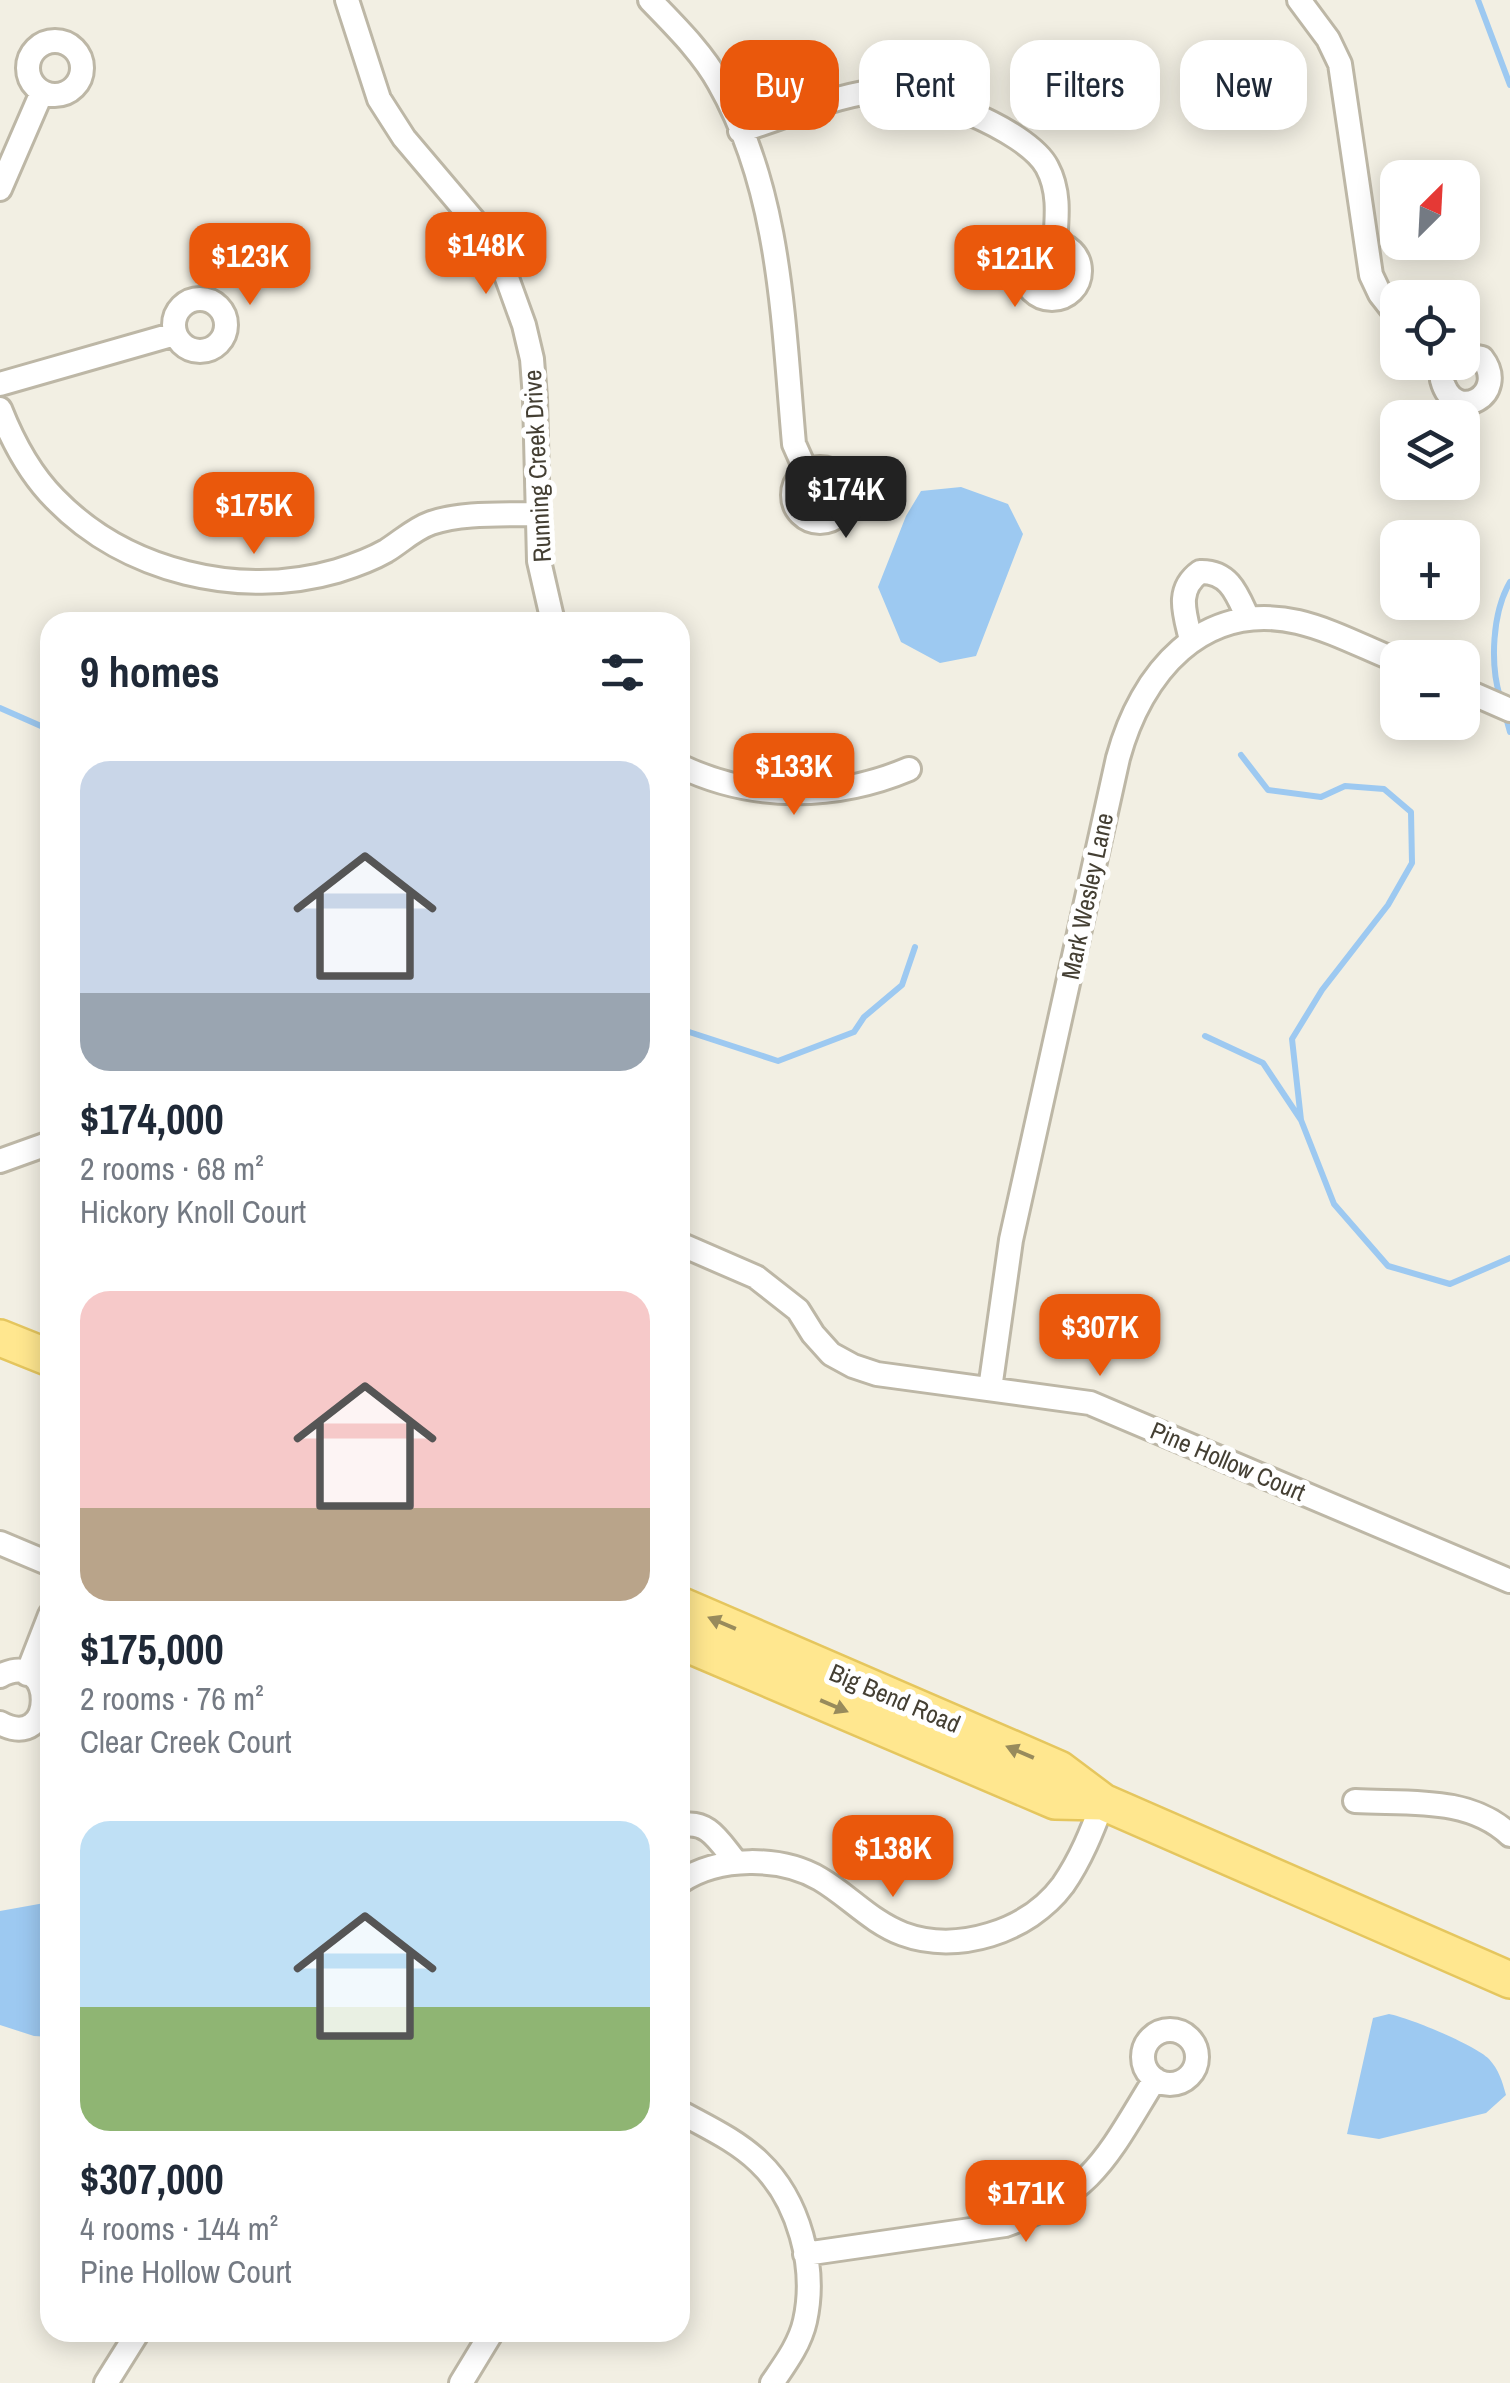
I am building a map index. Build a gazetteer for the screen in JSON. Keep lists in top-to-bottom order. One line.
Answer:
{"streets":{"main road":["Big Bend Road"],"street":["Running Creek Drive","Mark Wesley Lane","Pine Hollow Court"]},"crossings":[["Mark Wesley Lane","Pine Hollow Court"]],"north":"top right","page":{"chip":["Buy","Rent","Filters","New"],"map_buttons":["+","−"],"price":["$148K","$123K","$121K","$174K","$175K","$133K","$307K","$138K","$171K"],"heading":"9 homes","list":[{"name":"$174,000","note":"2 rooms · 68 m² · Hickory Knoll Court"},{"name":"$175,000","note":"2 rooms · 76 m² · Clear Creek Court"},{"name":"$307,000","note":"4 rooms · 144 m² · Pine Hollow Court"}]}}
